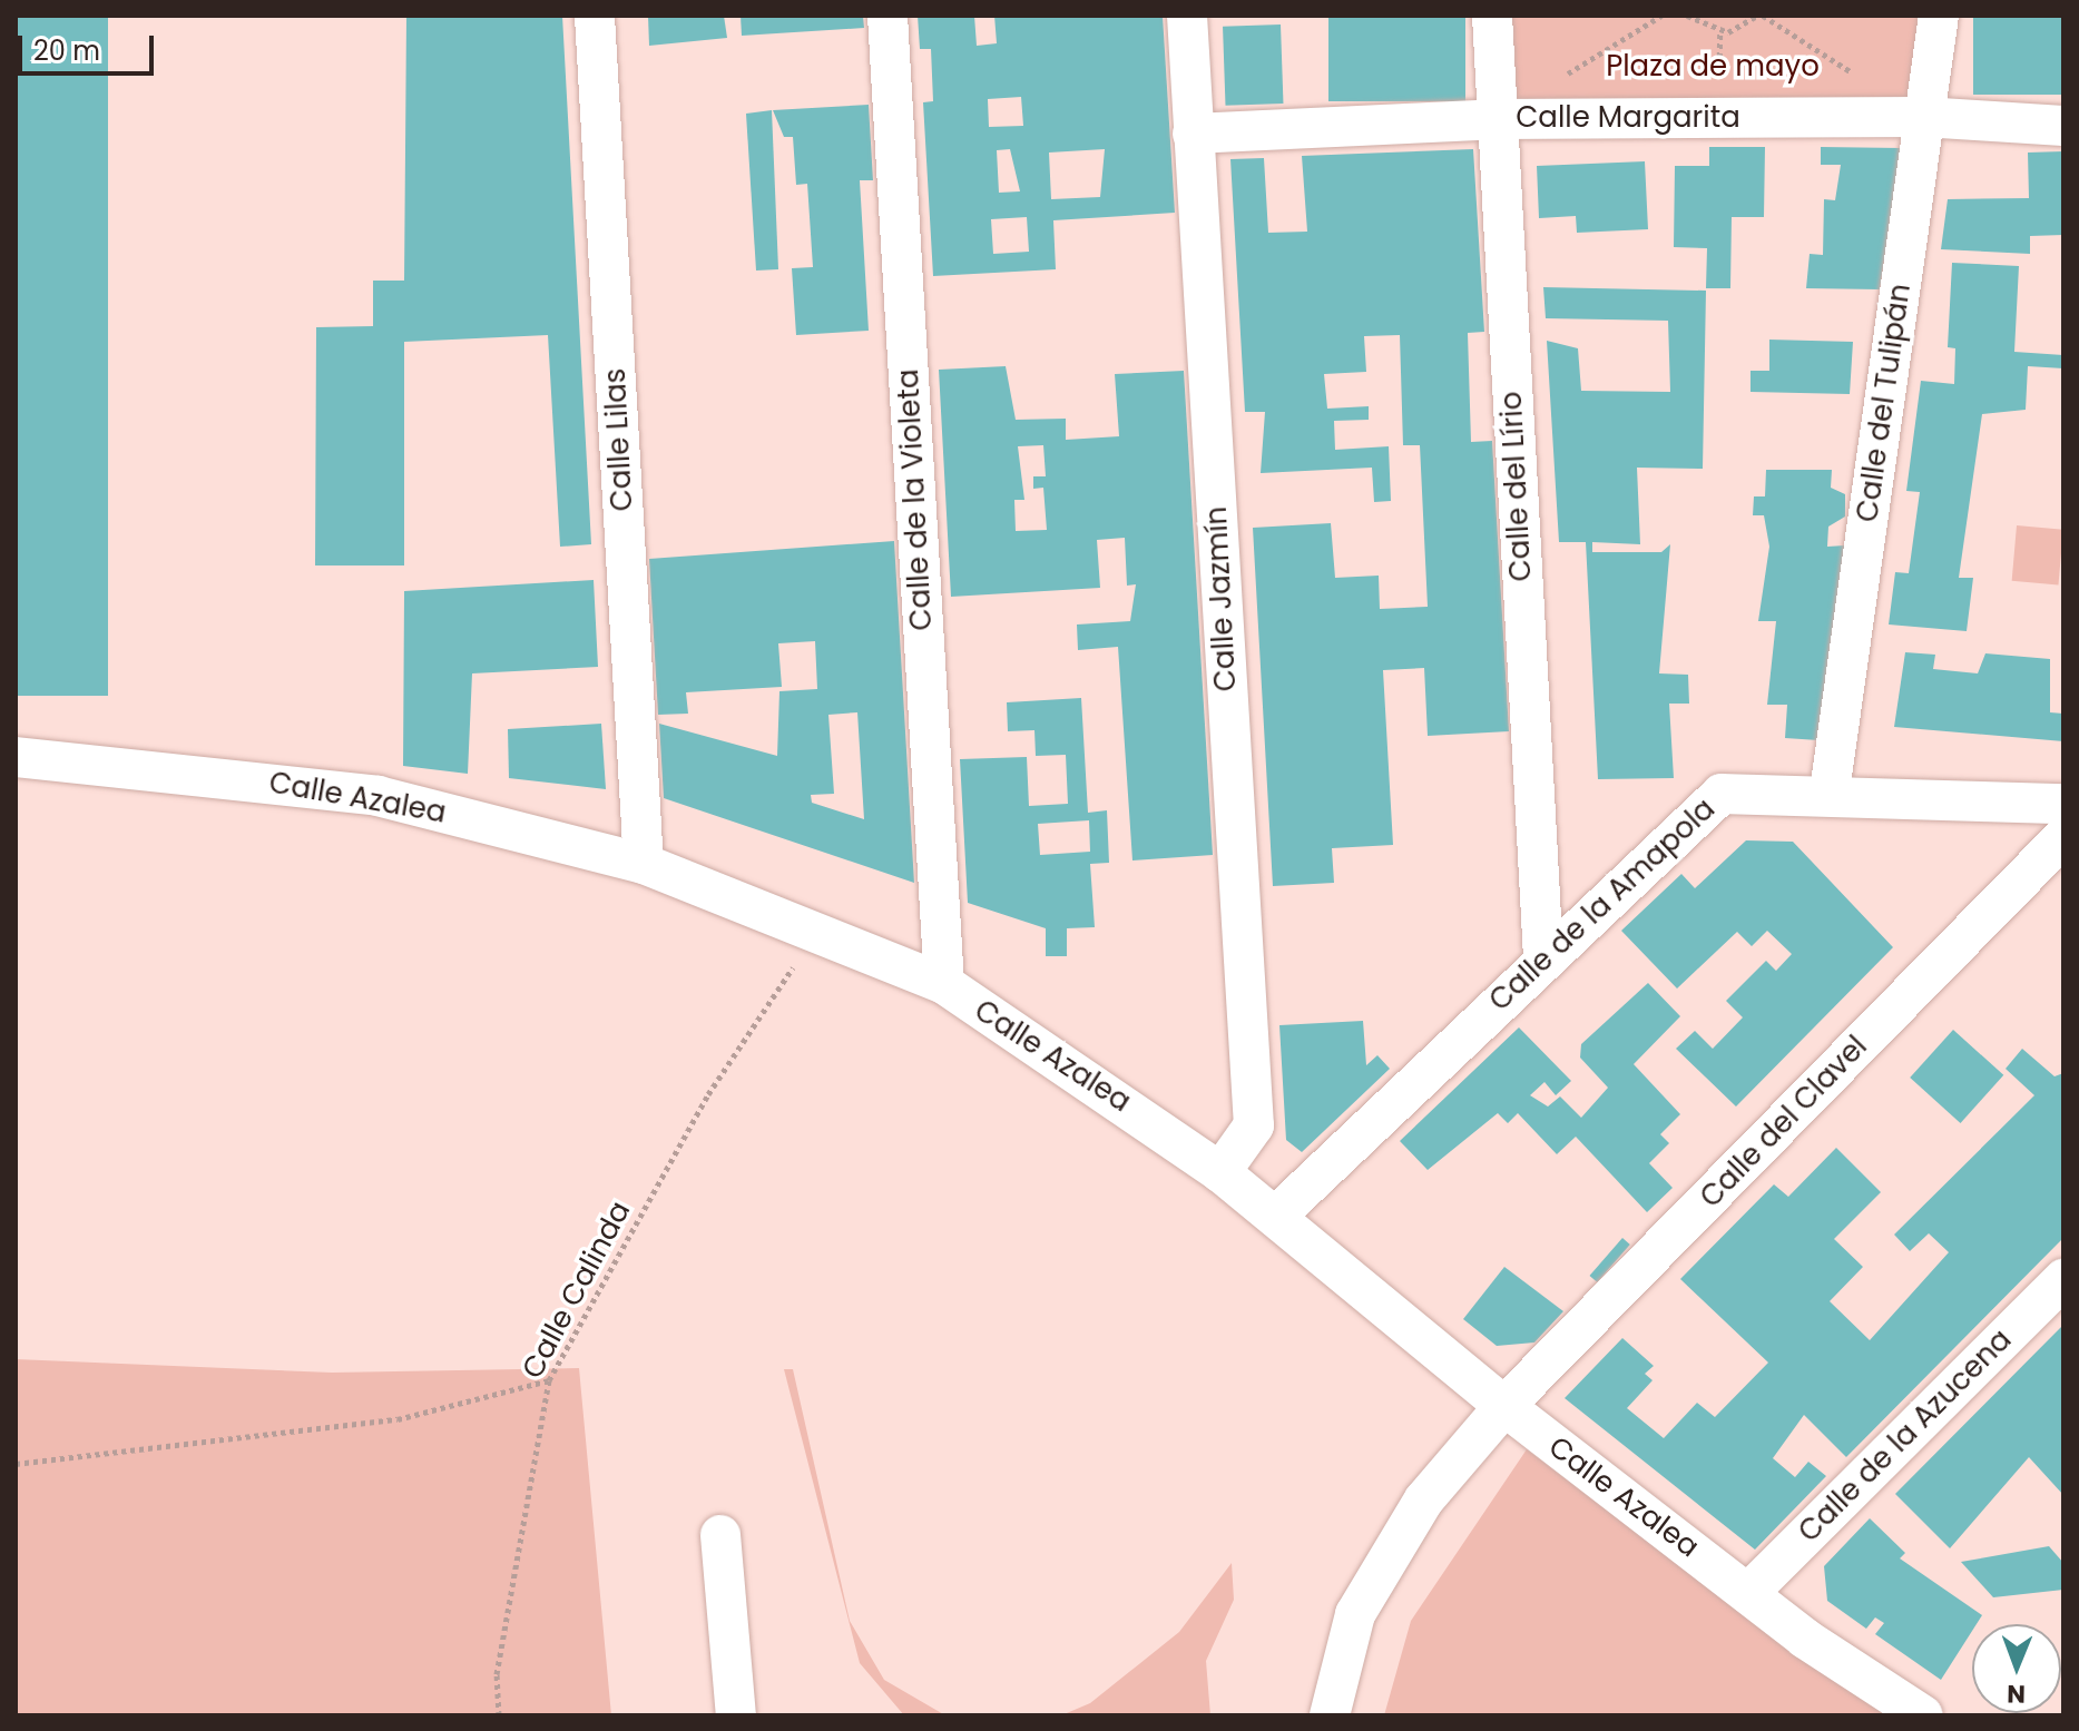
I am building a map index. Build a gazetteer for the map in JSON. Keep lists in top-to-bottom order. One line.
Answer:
{"streets":{"street":["Calle Margarita","Calle del Tulipán","Calle Lilas","Calle del Lírio","Calle de la Violeta","Calle Jazmín","Calle Azalea","Calle de la Amapola","Calle del Clavel","Calle de la Azucena"],"path":["Calle Calinda"]},"crossings":[["Calle Margarita","Calle del Tulipán"],["Calle Margarita","Calle del Lírio"],["Calle Margarita","Calle Jazmín"],["Calle del Tulipán","Calle de la Amapola"],["Calle Lilas","Calle Azalea"],["Calle del Lírio","Calle de la Amapola"],["Calle de la Violeta","Calle Azalea"],["Calle Jazmín","Calle Azalea"],["Calle Azalea","Calle de la Amapola"],["Calle Azalea","Calle del Clavel"],["Calle Azalea","Calle Calinda"],["Calle Azalea","Calle de la Azucena"]],"parks":["Plaza de mayo"],"scale_bar":"20 m","north":"bottom"}
